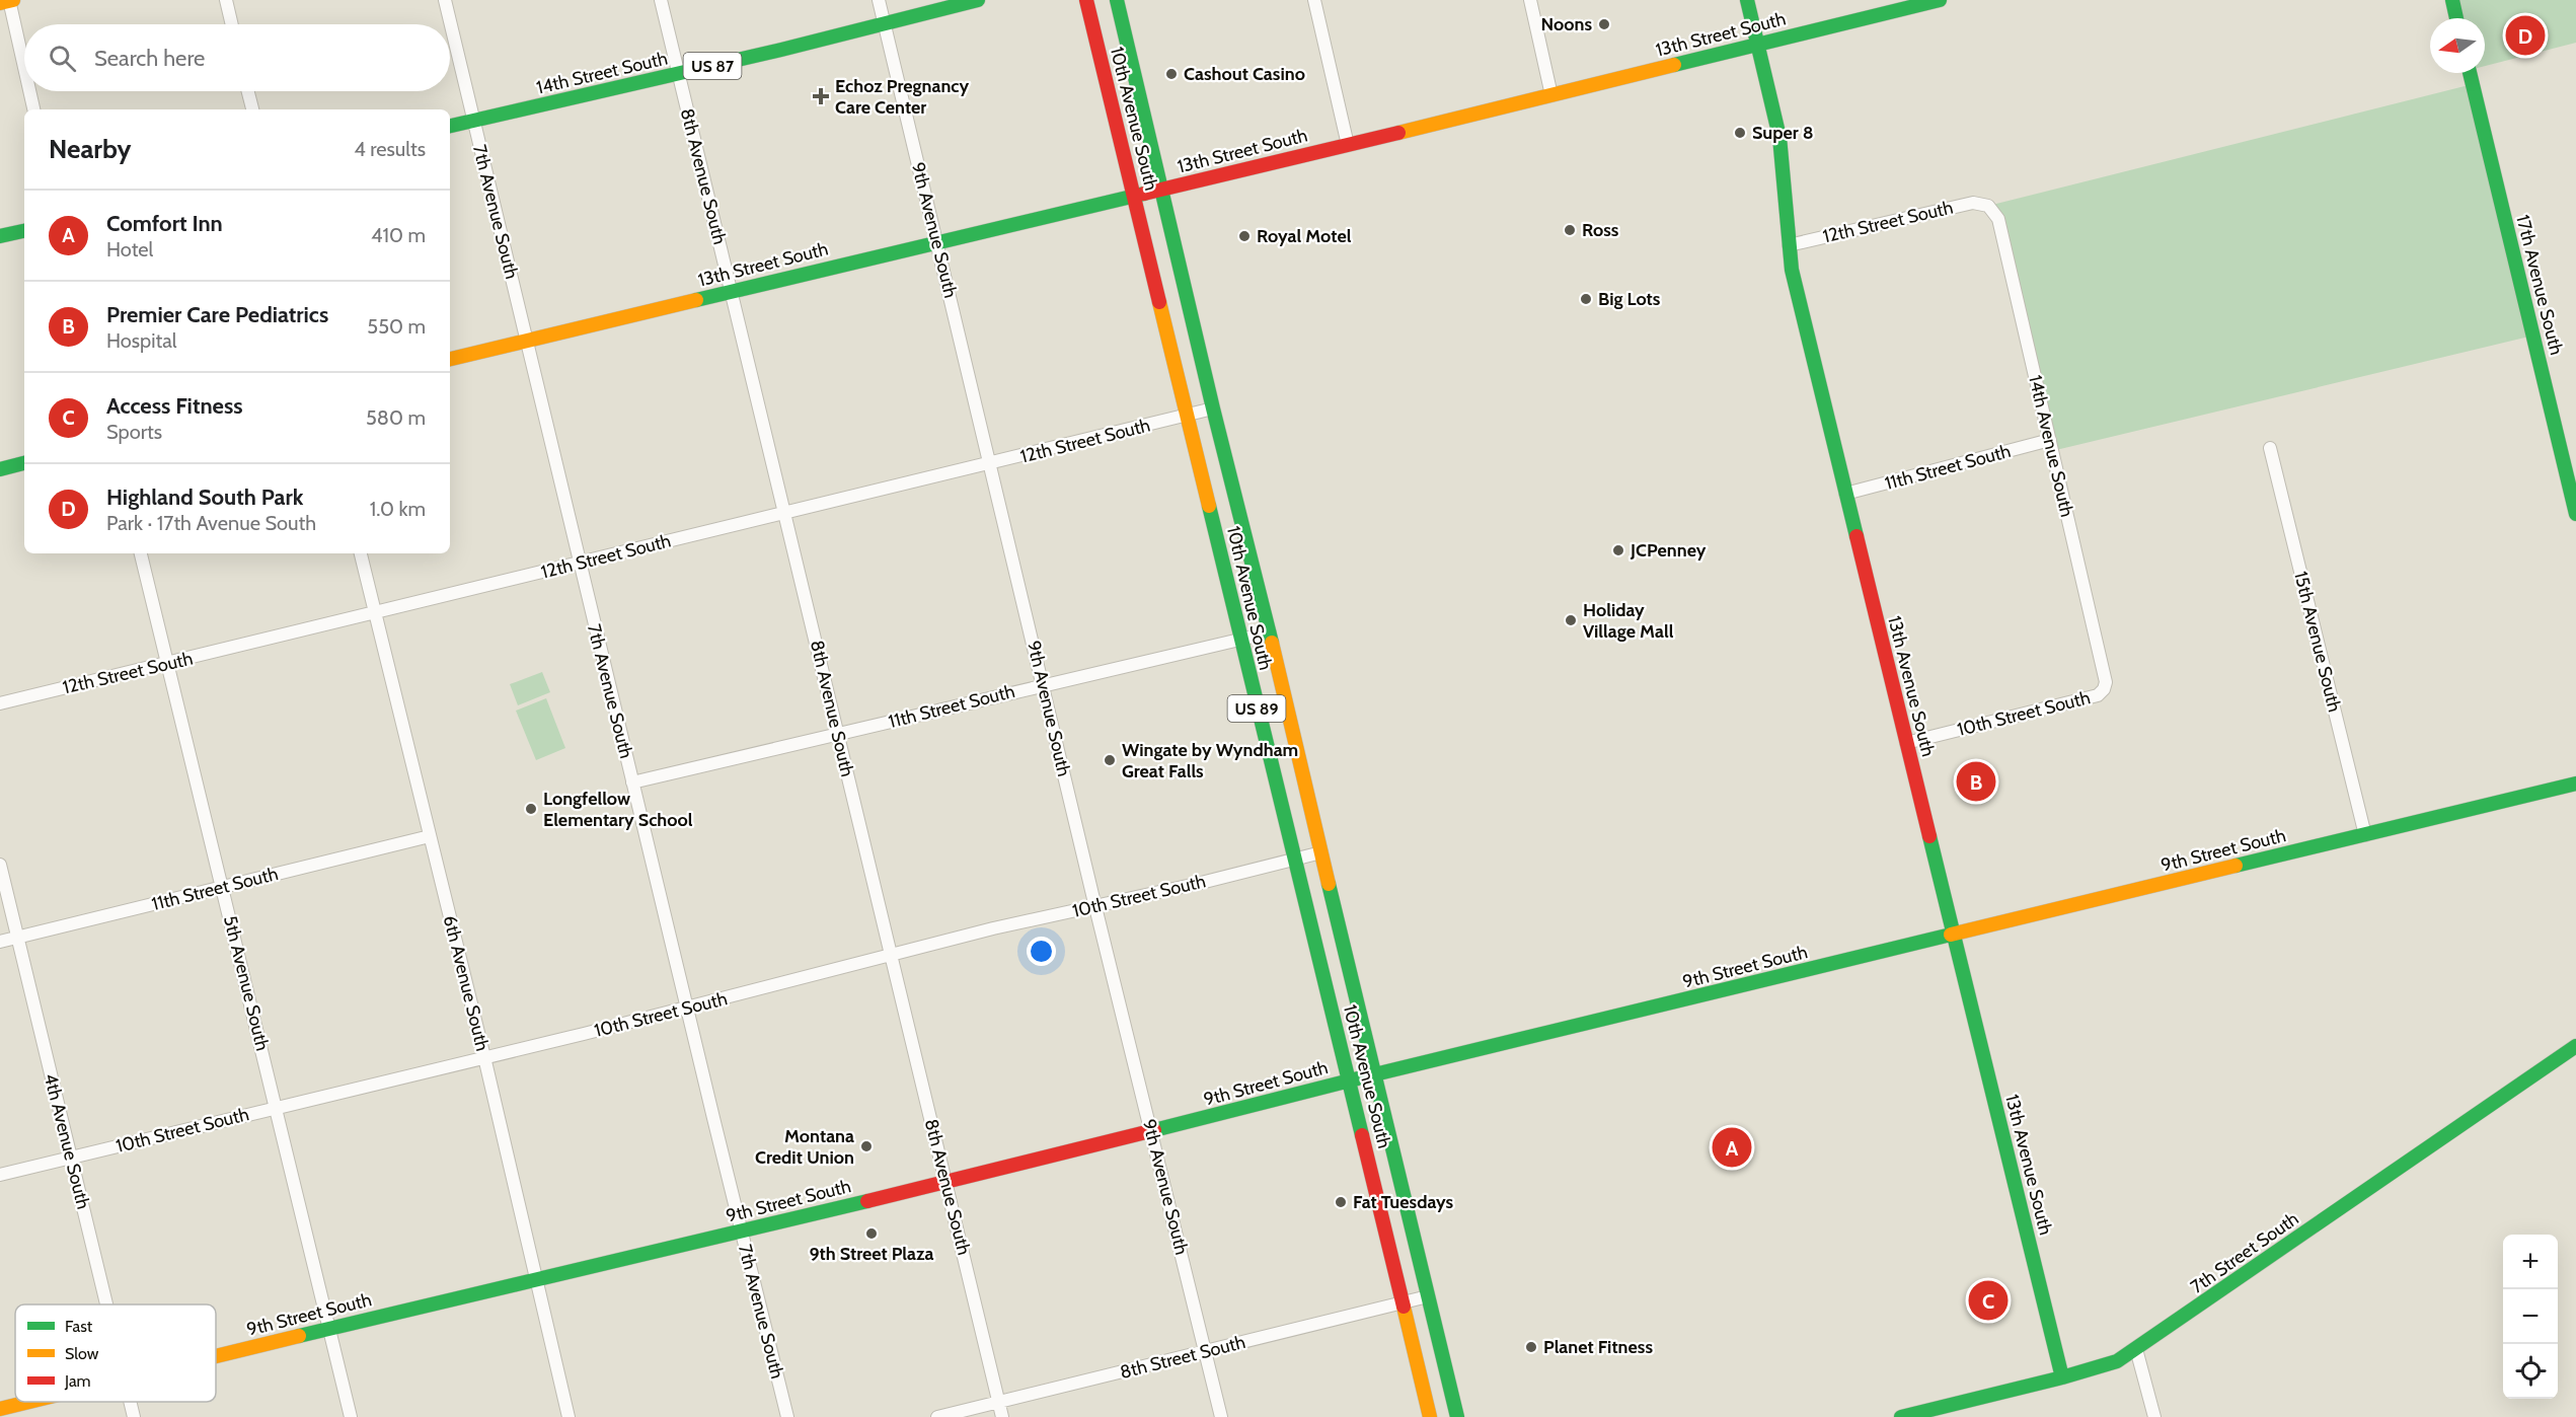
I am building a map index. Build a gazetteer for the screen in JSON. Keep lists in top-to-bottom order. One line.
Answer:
{"streets":{"main road":["13th Street South","US 87","14th Street South","10th Avenue South","17th Avenue South","13th Avenue South","US 89","9th Street South","7th Street South"],"street":["8th Avenue South","7th Avenue South","12th Street South","9th Avenue South","14th Avenue South","11th Street South","15th Avenue South","10th Street South","5th Avenue South","6th Avenue South","4th Avenue South","8th Street South"]},"crossings":[["13th Street South","10th Avenue South"],["13th Street South","8th Avenue South"],["13th Street South","7th Avenue South"],["13th Street South","9th Avenue South"],["13th Street South","13th Avenue South"],["14th Street South","8th Avenue South"],["14th Street South","7th Avenue South"],["14th Street South","9th Avenue South"],["10th Avenue South","12th Street South"],["10th Avenue South","11th Street South"],["10th Avenue South","10th Street South"],["10th Avenue South","9th Street South"],["10th Avenue South","8th Street South"],["8th Avenue South","12th Street South"],["8th Avenue South","11th Street South"],["8th Avenue South","10th Street South"],["8th Avenue South","9th Street South"],["8th Avenue South","8th Street South"],["7th Avenue South","12th Street South"],["7th Avenue South","11th Street South"],["7th Avenue South","10th Street South"],["7th Avenue South","9th Street South"],["12th Street South","9th Avenue South"],["12th Street South","14th Avenue South"],["12th Street South","13th Avenue South"],["12th Street South","5th Avenue South"],["12th Street South","6th Avenue South"],["9th Avenue South","11th Street South"],["9th Avenue South","10th Street South"],["9th Avenue South","9th Street South"],["9th Avenue South","8th Street South"],["14th Avenue South","11th Street South"],["14th Avenue South","10th Street South"],["11th Street South","13th Avenue South"],["11th Street South","5th Avenue South"],["11th Street South","6th Avenue South"],["11th Street South","4th Avenue South"],["15th Avenue South","9th Street South"],["13th Avenue South","10th Street South"],["13th Avenue South","9th Street South"],["13th Avenue South","7th Street South"],["10th Street South","5th Avenue South"],["10th Street South","6th Avenue South"],["10th Street South","4th Avenue South"],["9th Street South","5th Avenue South"],["9th Street South","6th Avenue South"]],"places":{"other":["Noons","Cashout Casino","Super 8","Ross","Royal Motel","Big Lots","JCPenney","Holiday Village Mall","Wingate by Wyndham Great Falls","Longfellow Elementary School","Montana Credit Union","Fat Tuesdays","9th Street Plaza","Planet Fitness"],"health":["Echoz Pregnancy Care Center"]},"legend":["Fast","Slow","Jam"],"north":"left","page":{"pins":["D","B","A","C"],"search":"Search here","heading":["Nearby","4 results"],"list":[{"mark":"A","name":"Comfort Inn","note":"Hotel","value":"410 m"},{"mark":"B","name":"Premier Care Pediatrics","note":"Hospital","value":"550 m"},{"mark":"C","name":"Access Fitness","note":"Sports","value":"580 m"},{"mark":"D","name":"Highland South Park","note":"Park · 17th Avenue South","value":"1.0 km"}],"map_buttons":["+","−"]}}
